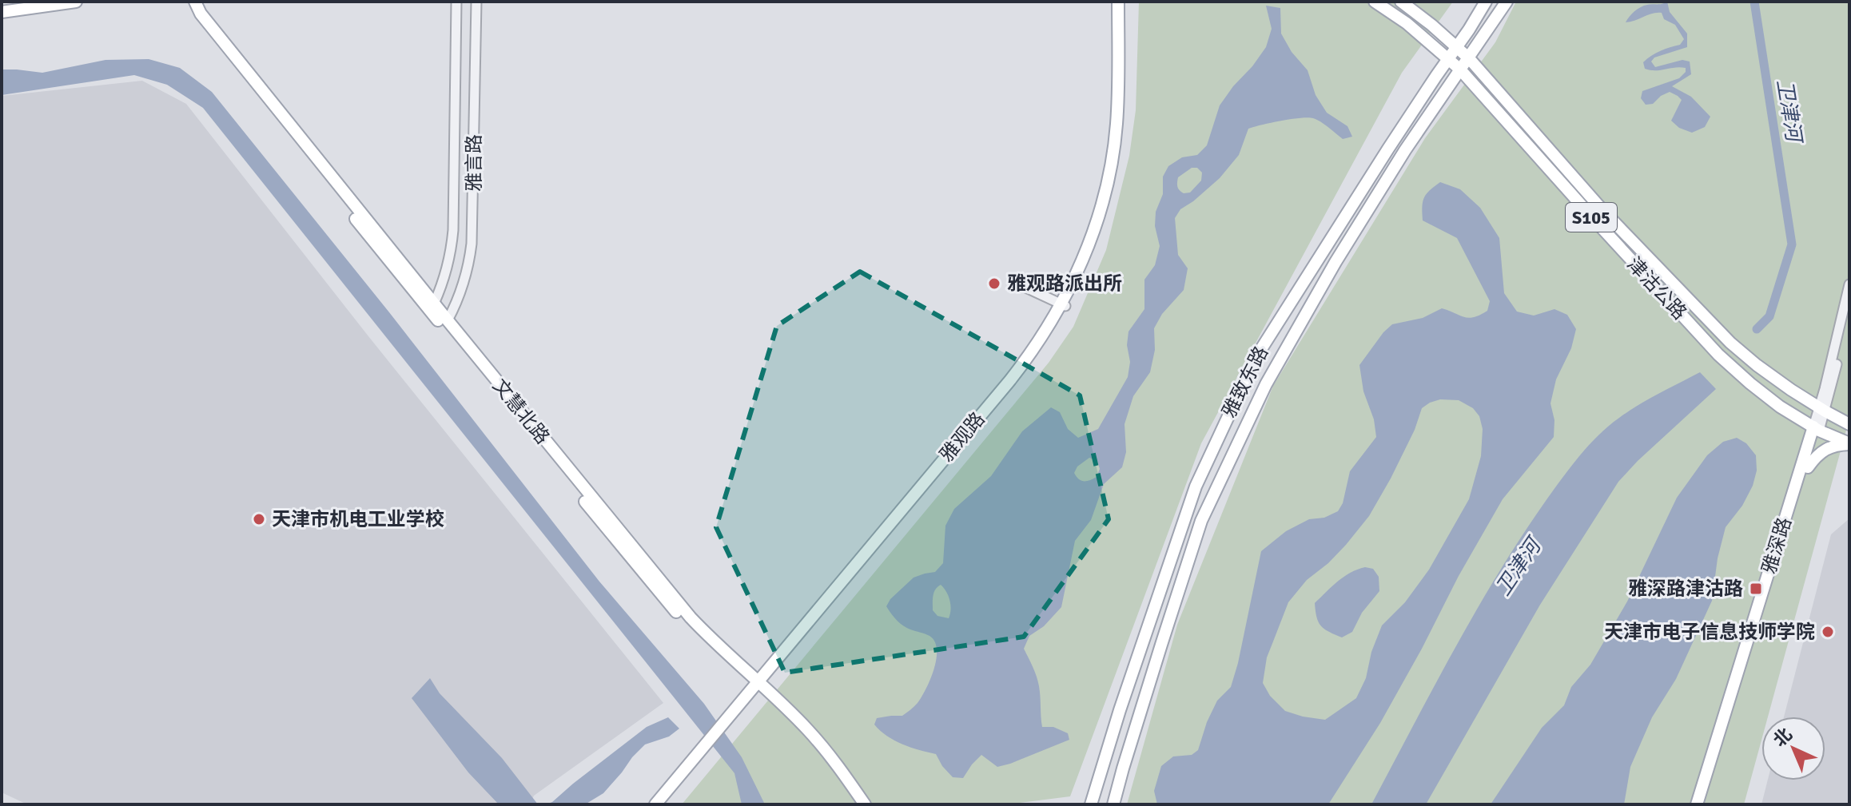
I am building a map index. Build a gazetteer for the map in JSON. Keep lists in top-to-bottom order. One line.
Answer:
{"streets":{"main road":["S105","津沽公路","雅致东路","文慧北路","雅观路","雅深路"],"street":["雅言路"]},"crossings":[["雅言路","文慧北路"],["津沽公路","雅致东路"],["津沽公路","雅深路"],["文慧北路","雅观路"]],"water":["卫津河"],"places":{"other":["雅观路派出所","天津市机电工业学校","天津市电子信息技师学院"],"transit":["雅深路津沽路"]},"north":"top left"}
